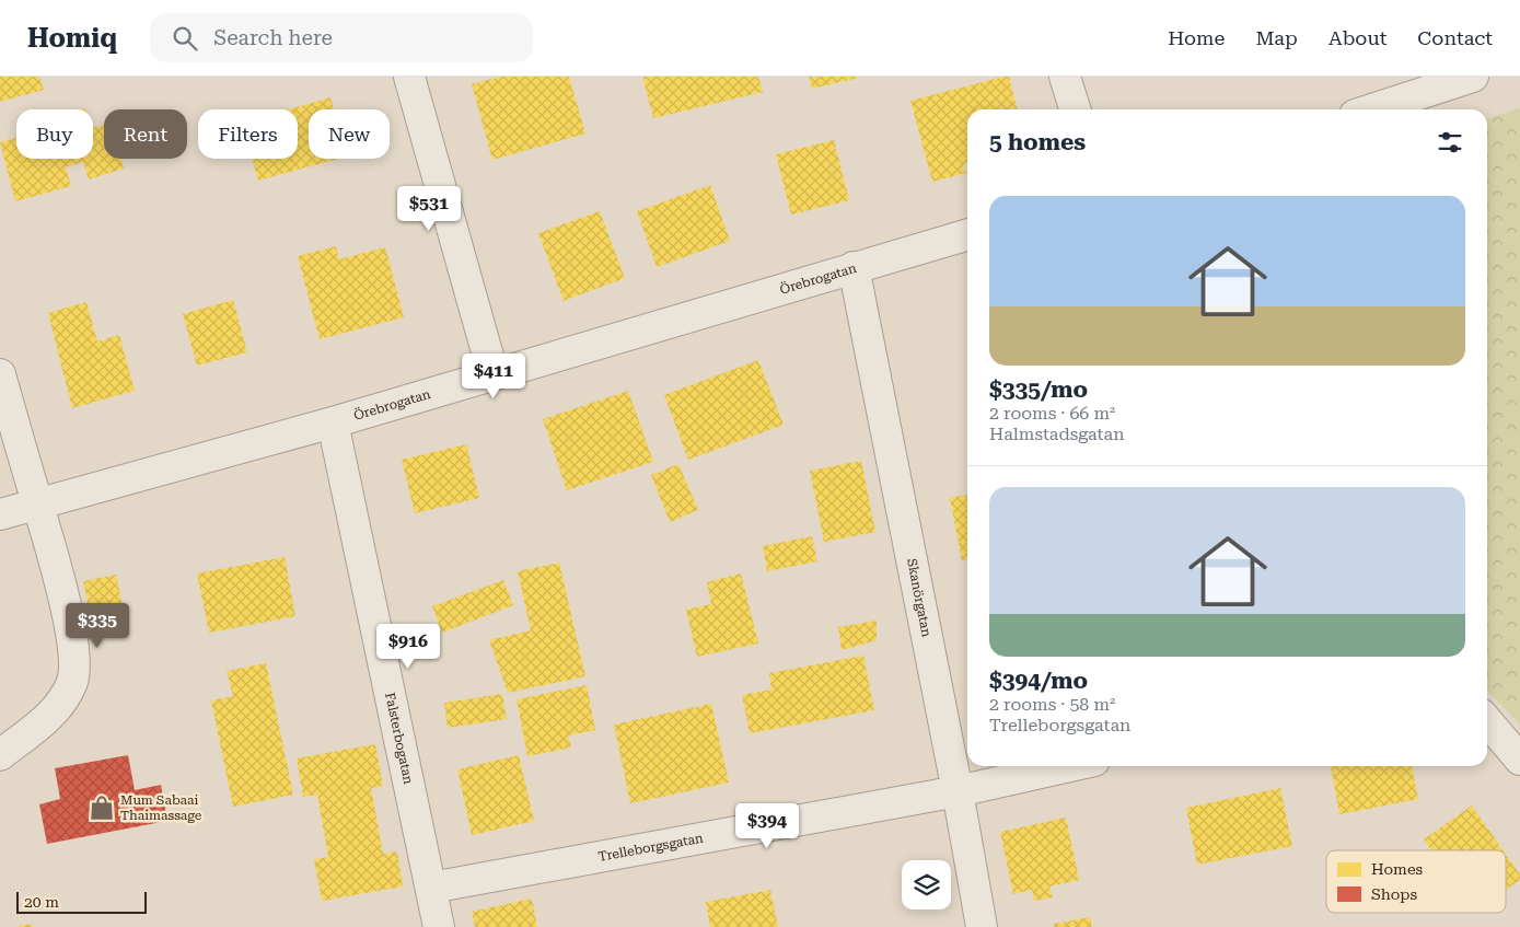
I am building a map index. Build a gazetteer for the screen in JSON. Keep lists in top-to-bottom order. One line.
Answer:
{"streets":{"street":["Örebrogatan","Skanörgatan","Falsterbogatan","Trelleborgsgatan"]},"crossings":[["Örebrogatan","Skanörgatan"],["Örebrogatan","Falsterbogatan"],["Skanörgatan","Trelleborgsgatan"],["Falsterbogatan","Trelleborgsgatan"]],"places":{"shop":["Mum Sabaai Thaimassage"]},"legend":["Homes","Shops"],"scale_bar":"20 m","page":{"header":"Homiq","search":"Search here","nav":["Home","Map","About","Contact"],"chip":["Buy","Rent","Filters","New"],"heading":"5 homes","list":[{"name":"$335/mo","note":"2 rooms · 66 m² · Halmstadsgatan"},{"name":"$394/mo","note":"2 rooms · 58 m² · Trelleborgsgatan"}],"price":["$531","$411","$335","$916","$394"],"scale":"20 m"}}
